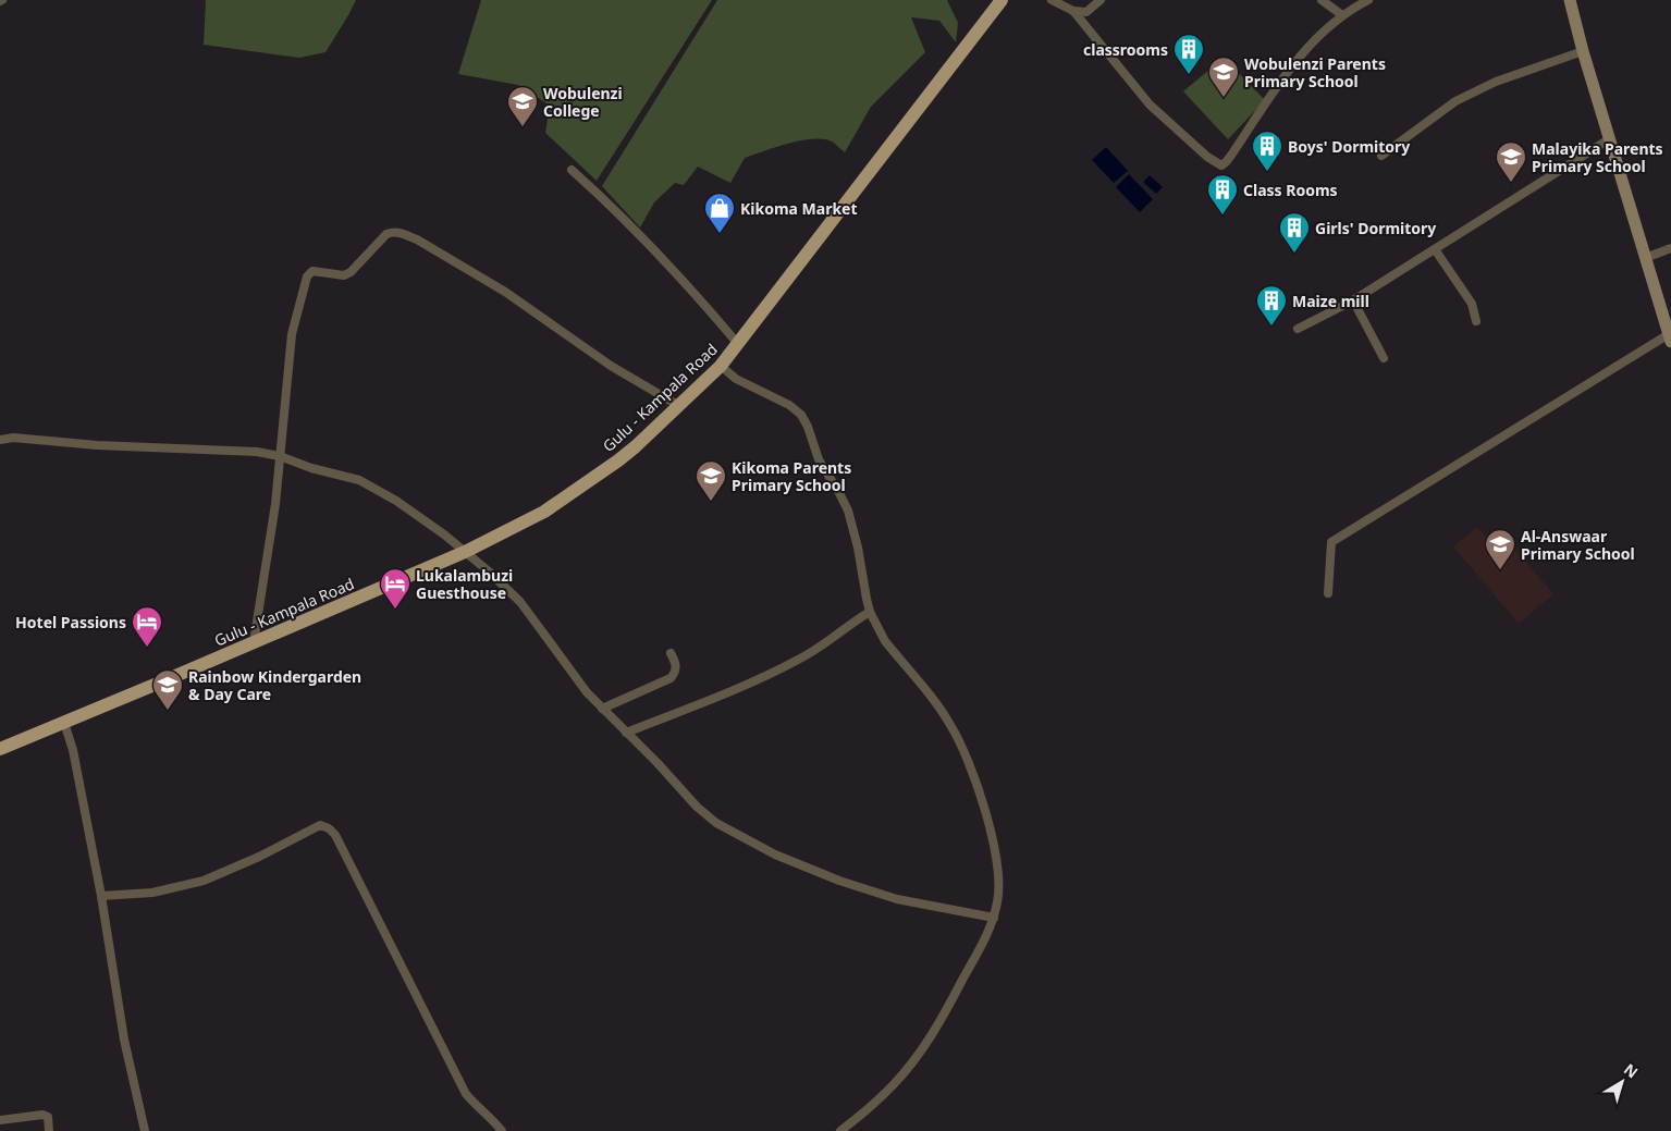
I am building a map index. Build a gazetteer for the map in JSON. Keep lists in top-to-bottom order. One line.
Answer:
{"streets":{"main road":["Gulu - Kampala Road"]},"places":{"building":["classrooms","Boys' Dormitory","Class Rooms","Girls' Dormitory","Maize mill"],"school or university":["Wobulenzi Parents Primary School","Wobulenzi College","Malayika Parents Primary School","Kikoma Parents Primary School","Al-Answaar Primary School","Rainbow Kindergarden & Day Care"],"shop":["Kikoma Market"],"hotel":["Lukalambuzi Guesthouse","Hotel Passions"]},"north":"top right"}
